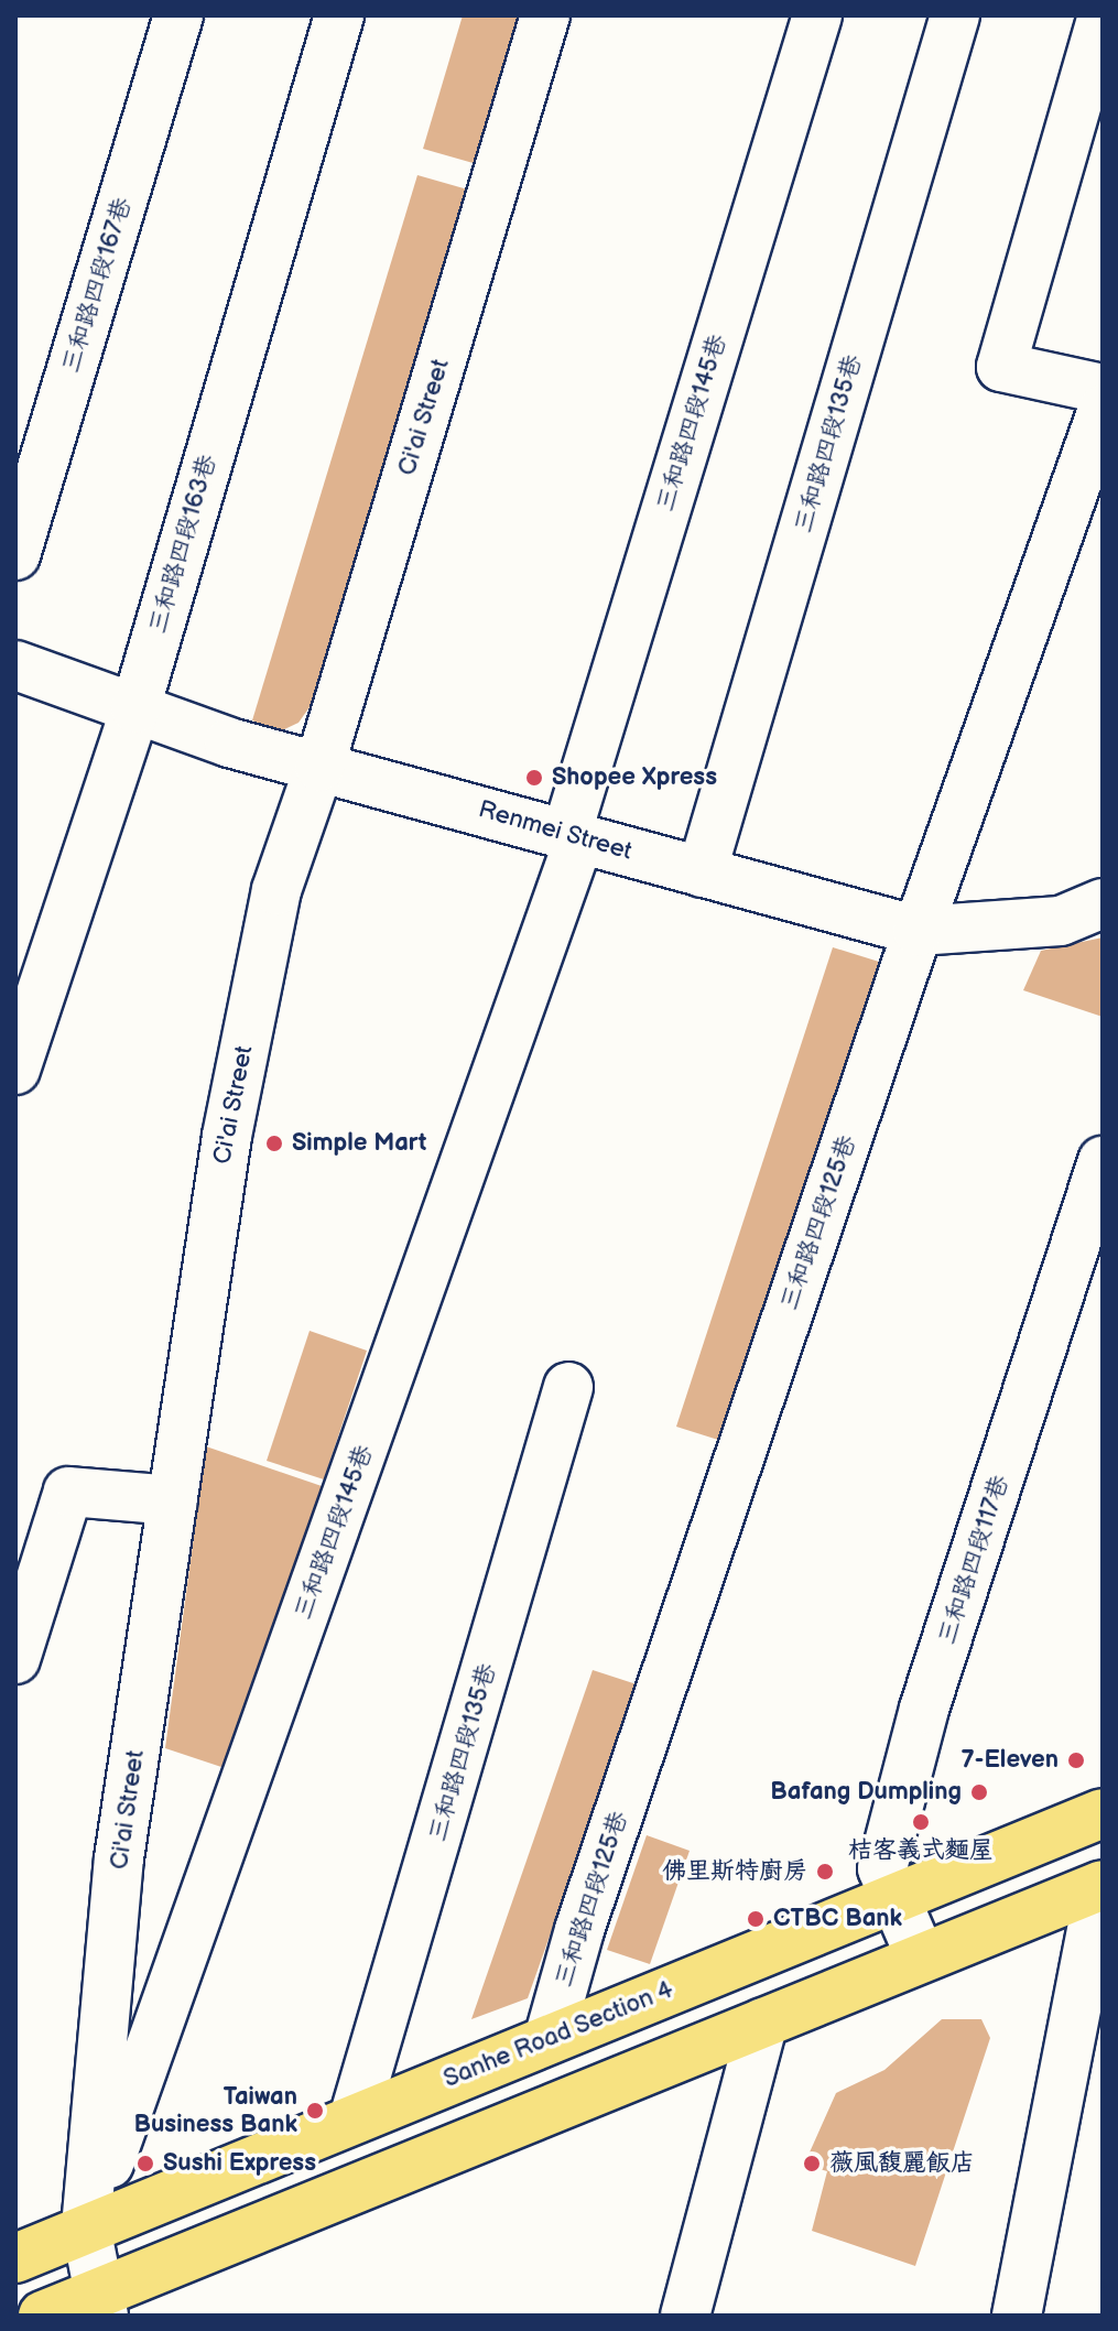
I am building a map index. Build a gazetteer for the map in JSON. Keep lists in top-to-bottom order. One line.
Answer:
{"streets":{"main road":["Sanhe Road Section 4"],"street":["三和路四段167巷","Ci'ai Street","三和路四段145巷","三和路四段135巷","三和路四段163巷","Renmei Street","三和路四段125巷","三和路四段117巷"]},"crossings":[["Ci'ai Street","三和路四段145巷"],["Ci'ai Street","Renmei Street"],["Ci'ai Street","Sanhe Road Section 4"],["三和路四段145巷","Renmei Street"],["三和路四段145巷","Sanhe Road Section 4"],["三和路四段135巷","Renmei Street"],["三和路四段135巷","Sanhe Road Section 4"],["三和路四段163巷","Renmei Street"],["Renmei Street","三和路四段125巷"],["三和路四段125巷","Sanhe Road Section 4"],["三和路四段117巷","Sanhe Road Section 4"]],"places":["Shopee Xpress","Simple Mart","7-Eleven","Bafang Dumpling","桔客義式麵屋","佛里斯特廚房","CTBC Bank","Taiwan Business Bank","Sushi Express","薇風馥麗飯店"]}
